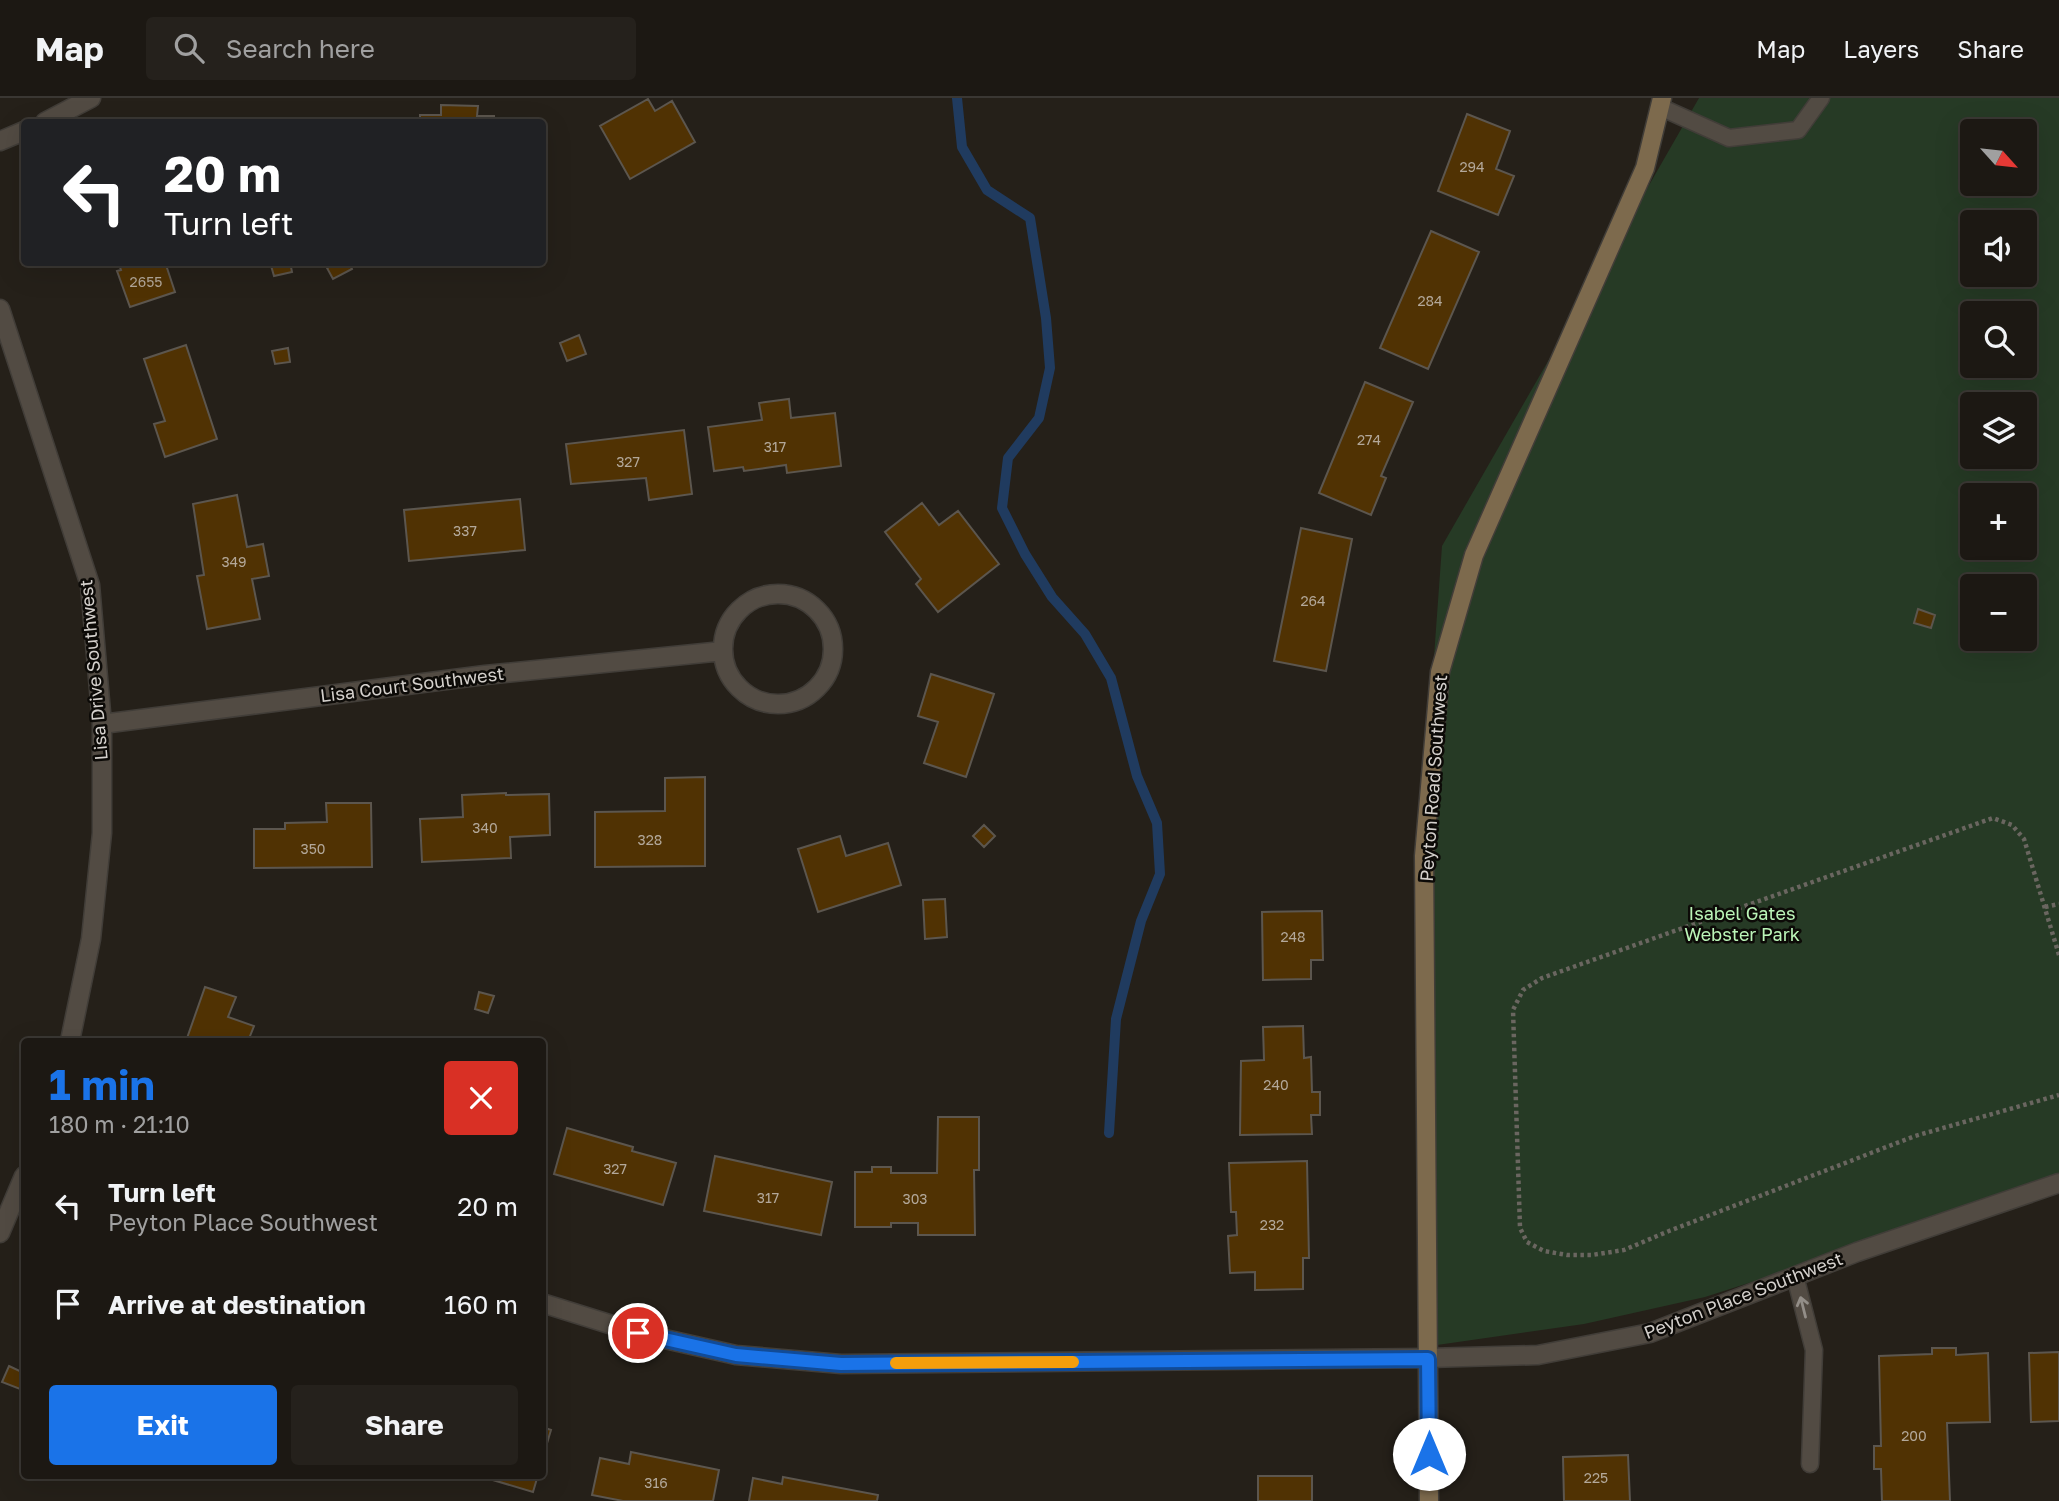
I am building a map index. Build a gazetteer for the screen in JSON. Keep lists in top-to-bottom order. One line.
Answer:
{"streets":{"street":["Lisa Drive Southwest","Lisa Court Southwest","Peyton Road Southwest","Peyton Place Southwest"]},"crossings":[["Lisa Drive Southwest","Lisa Court Southwest"],["Peyton Road Southwest","Peyton Place Southwest"]],"parks":["Isabel Gates Webster Park"],"house_numbers":["294","2655","284","274","317","327","337","349","264","340","328","350","248","240","327","317","303","232","200","225","316"],"north":"bottom right","page":{"header":"Map","search":"Search here","nav":["Map","Layers","Share"],"map_buttons":["+","−"],"turn":["20 m","Turn left"],"heading":["1 min","180 m · 21:10"],"list":[{"name":"Turn left","note":"Peyton Place Southwest","value":"20 m"},{"name":"Arrive at destination","value":"160 m"}],"buttons":["Exit","Share"]}}
